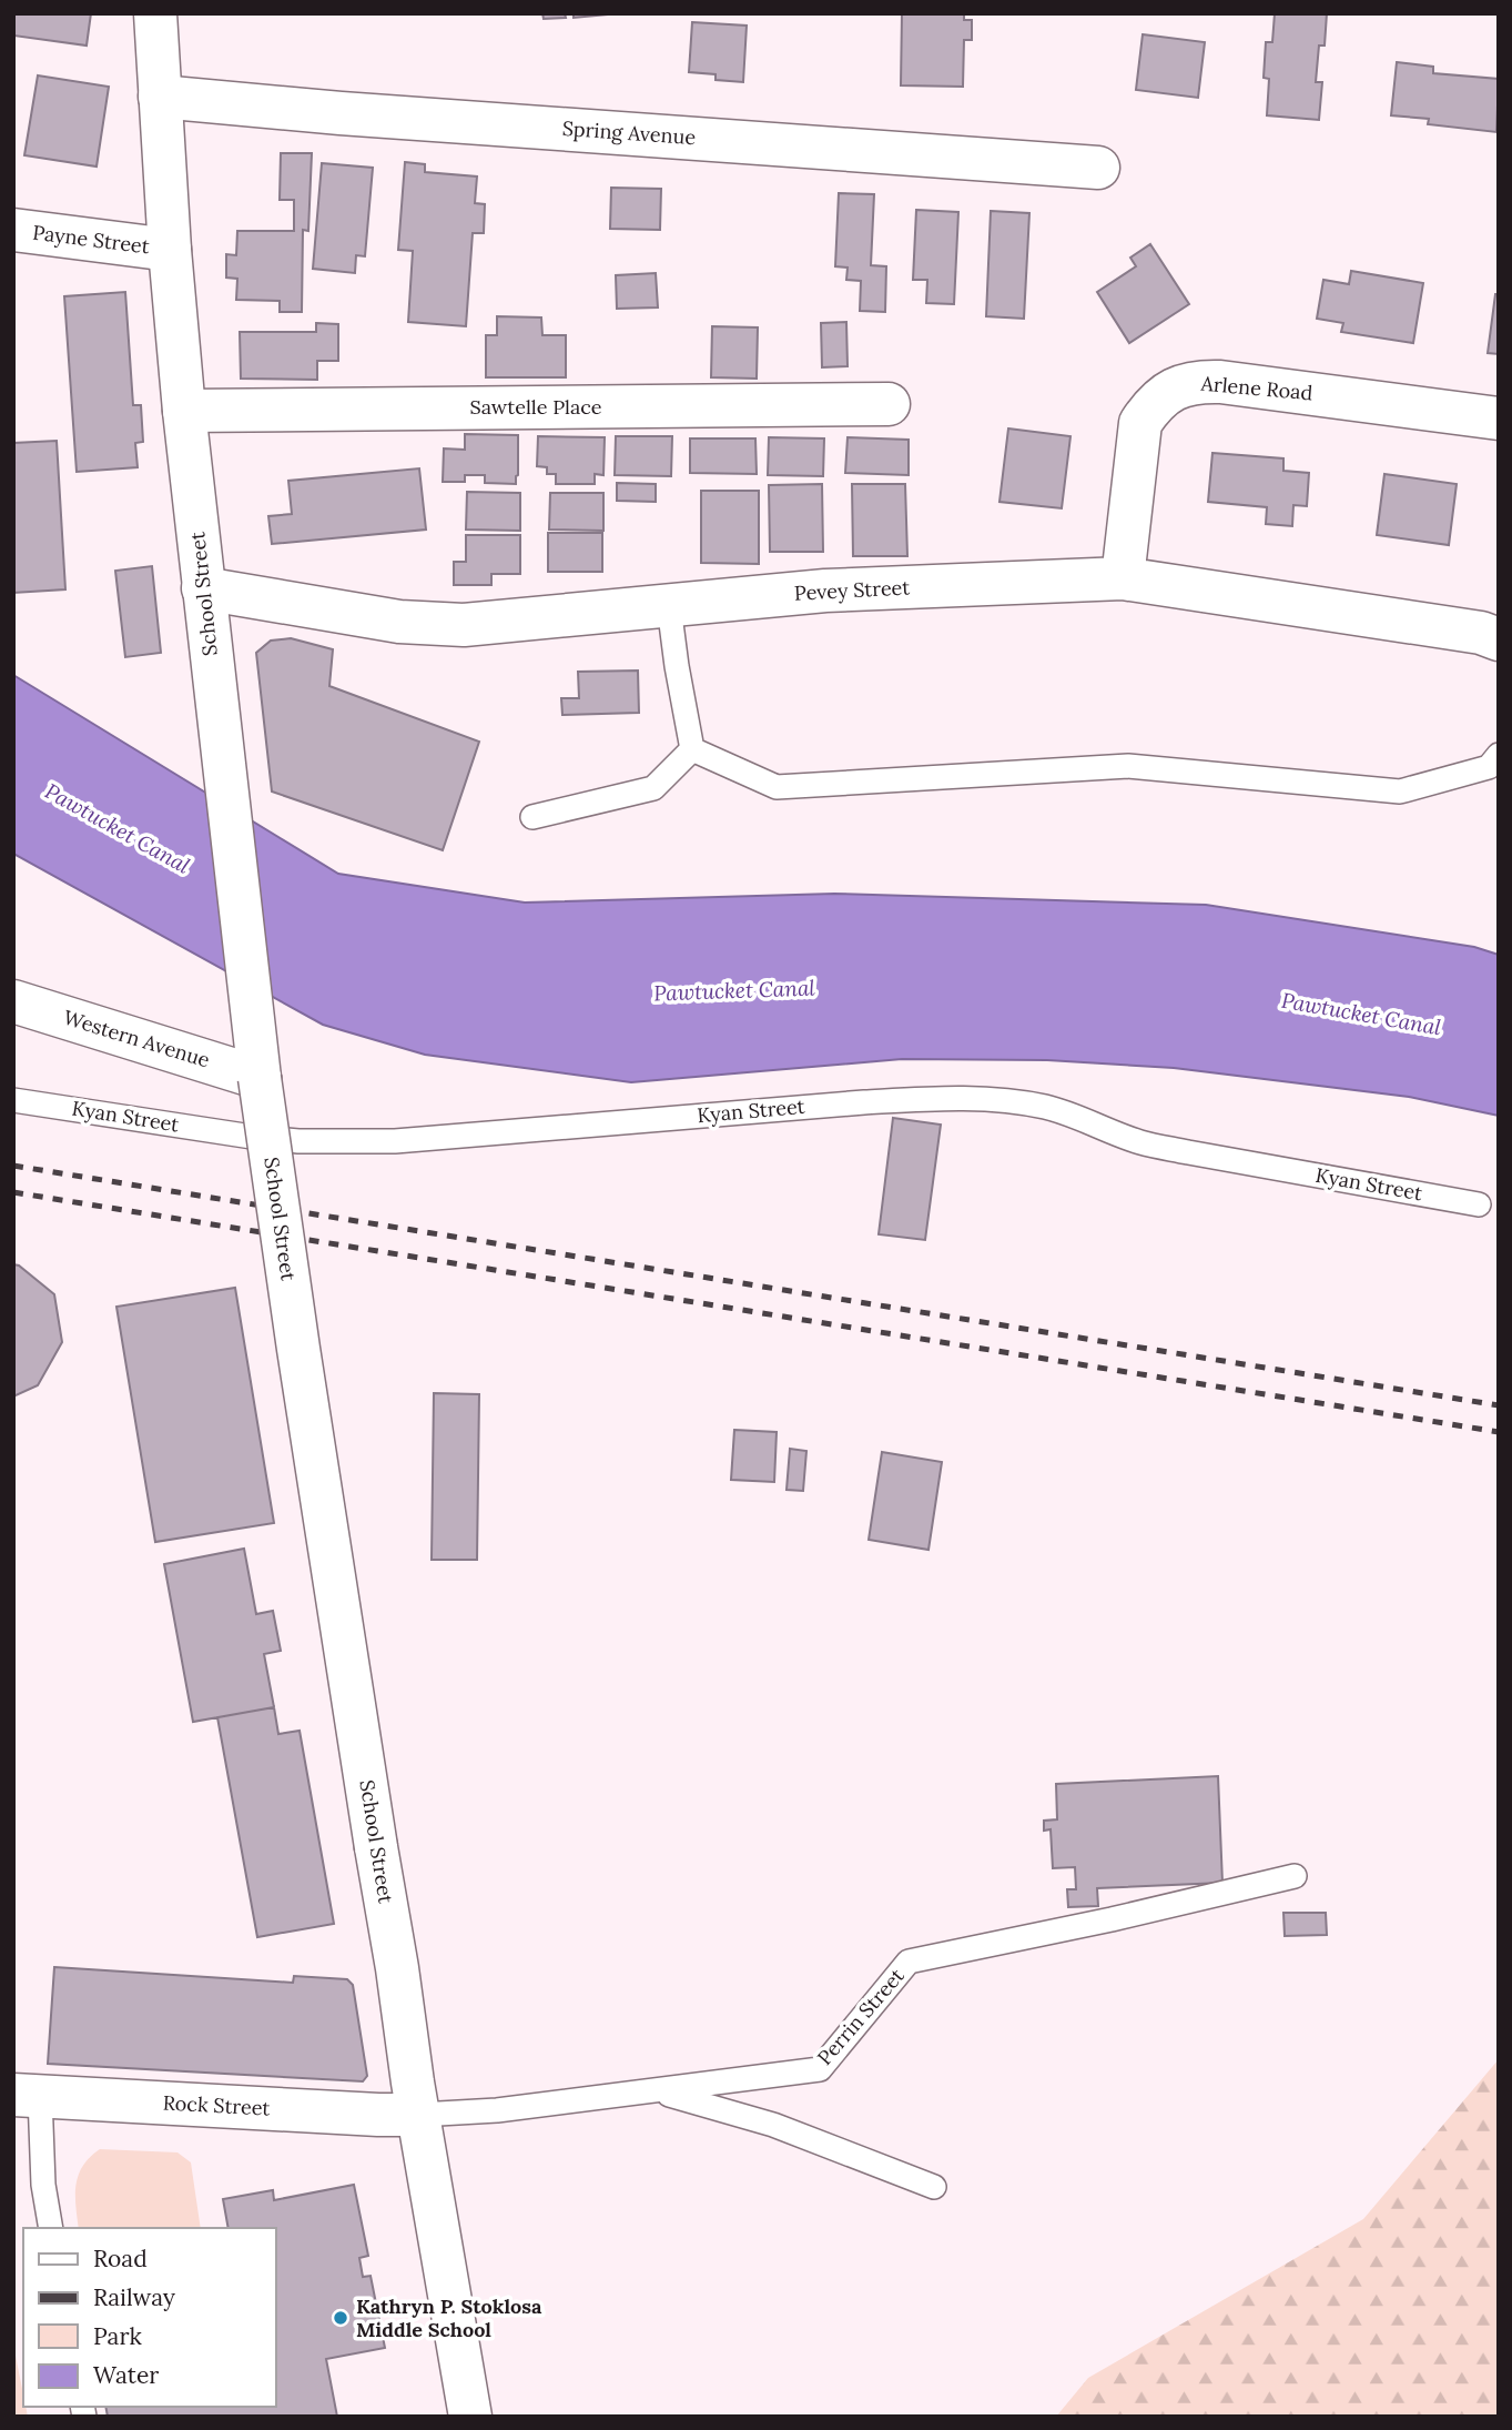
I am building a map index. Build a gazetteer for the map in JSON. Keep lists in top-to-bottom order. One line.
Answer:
{"streets":{"street":["Spring Avenue","Payne Street","Arlene Road","Sawtelle Place","Pevey Street","School Street","Western Avenue","Rock Street"],"lane":["Kyan Street","Perrin Street"]},"crossings":[["Spring Avenue","School Street"],["Payne Street","School Street"],["Arlene Road","Pevey Street"],["Sawtelle Place","School Street"],["Pevey Street","School Street"],["School Street","Western Avenue"],["School Street","Perrin Street"],["School Street","Rock Street"],["Perrin Street","Rock Street"]],"water":["Pawtucket Canal"],"places":["Kathryn P. Stoklosa Middle School"],"legend":["Road","Railway","Park","Water"]}
